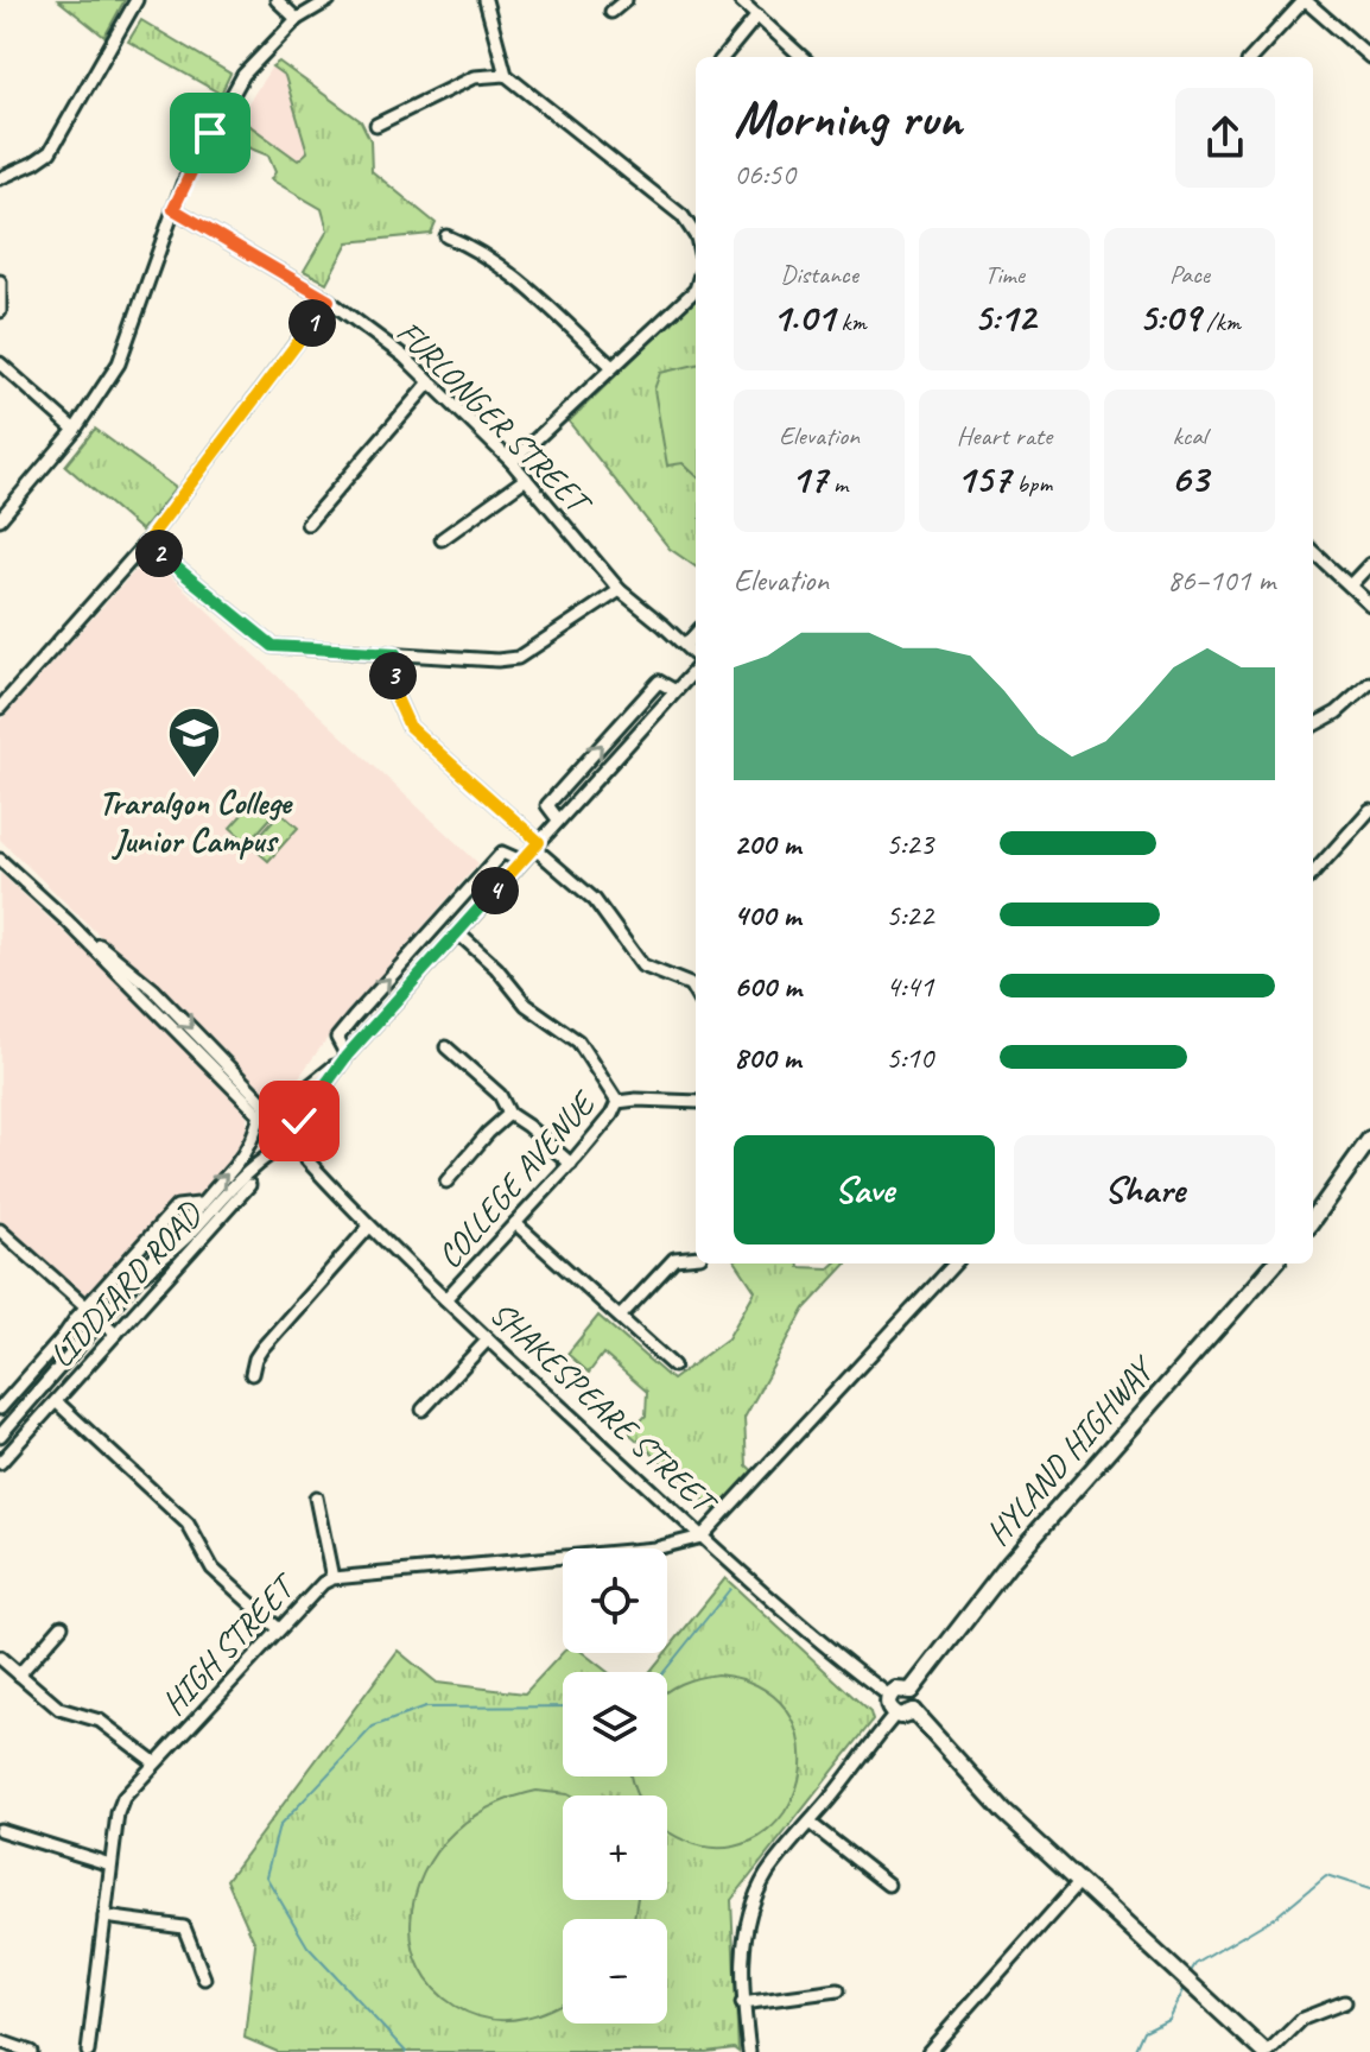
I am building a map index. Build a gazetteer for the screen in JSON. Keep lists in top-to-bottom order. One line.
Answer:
{"streets":{"main road":["HYLAND HIGHWAY"],"street":["FURLONGER STREET","COLLEGE AVENUE","LIDDIARD ROAD","SHAKESPEARE STREET","HIGH STREET"]},"crossings":[["COLLEGE AVENUE","SHAKESPEARE STREET"],["LIDDIARD ROAD","SHAKESPEARE STREET"],["SHAKESPEARE STREET","HYLAND HIGHWAY"],["SHAKESPEARE STREET","HIGH STREET"]],"places":{"school or university":["Traralgon College Junior Campus"]},"page":{"heading":["Morning run","06:50"],"stats":[["Distance","1.01 km"],["Time","5:12"],["Pace","5:09 /km"],["Elevation","17 m"],["Heart rate","157 bpm"],["kcal","63"]],"pins":["1","2","3","4"],"chart":["Elevation","86–101 m"],"list":[{"name":"200 m","note":"5:23"},{"name":"400 m","note":"5:22"},{"name":"600 m","note":"4:41"},{"name":"800 m","note":"5:10"}],"buttons":["Save","Share"],"map_buttons":["+","−"]}}
